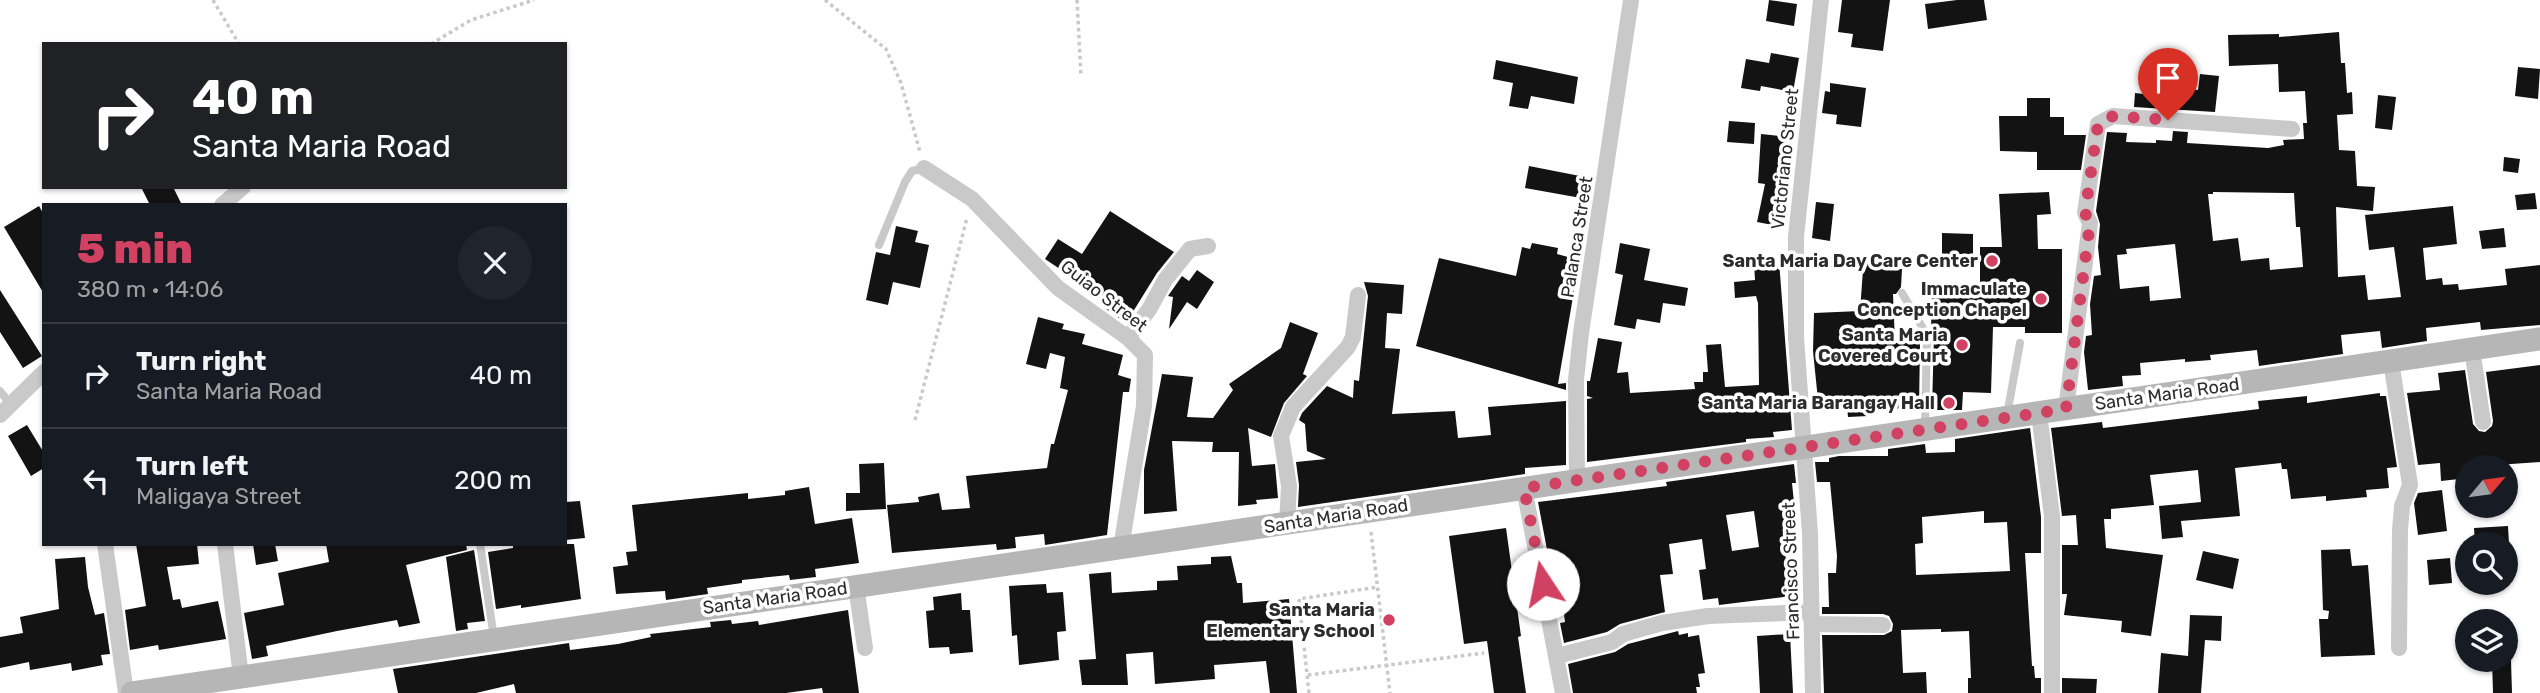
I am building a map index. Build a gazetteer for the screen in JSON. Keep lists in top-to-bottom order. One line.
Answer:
{"streets":{"main road":["Santa Maria Road"],"street":["Victoriano Street","Palanca Street","Guiao Street","Francisco Street"]},"crossings":[["Victoriano Street","Santa Maria Road"],["Victoriano Street","Francisco Street"],["Palanca Street","Santa Maria Road"],["Guiao Street","Santa Maria Road"],["Santa Maria Road","Francisco Street"]],"places":["Santa Maria Day Care Center","Immaculate Conception Chapel","Santa Maria Covered Court","Santa Maria Barangay Hall","Santa Maria Elementary School"],"north":"top right","page":{"turn":["40 m","Santa Maria Road"],"heading":["5 min","380 m · 14:06"],"list":[{"name":"Turn right","note":"Santa Maria Road","value":"40 m"},{"name":"Turn left","note":"Maligaya Street","value":"200 m"}]}}
